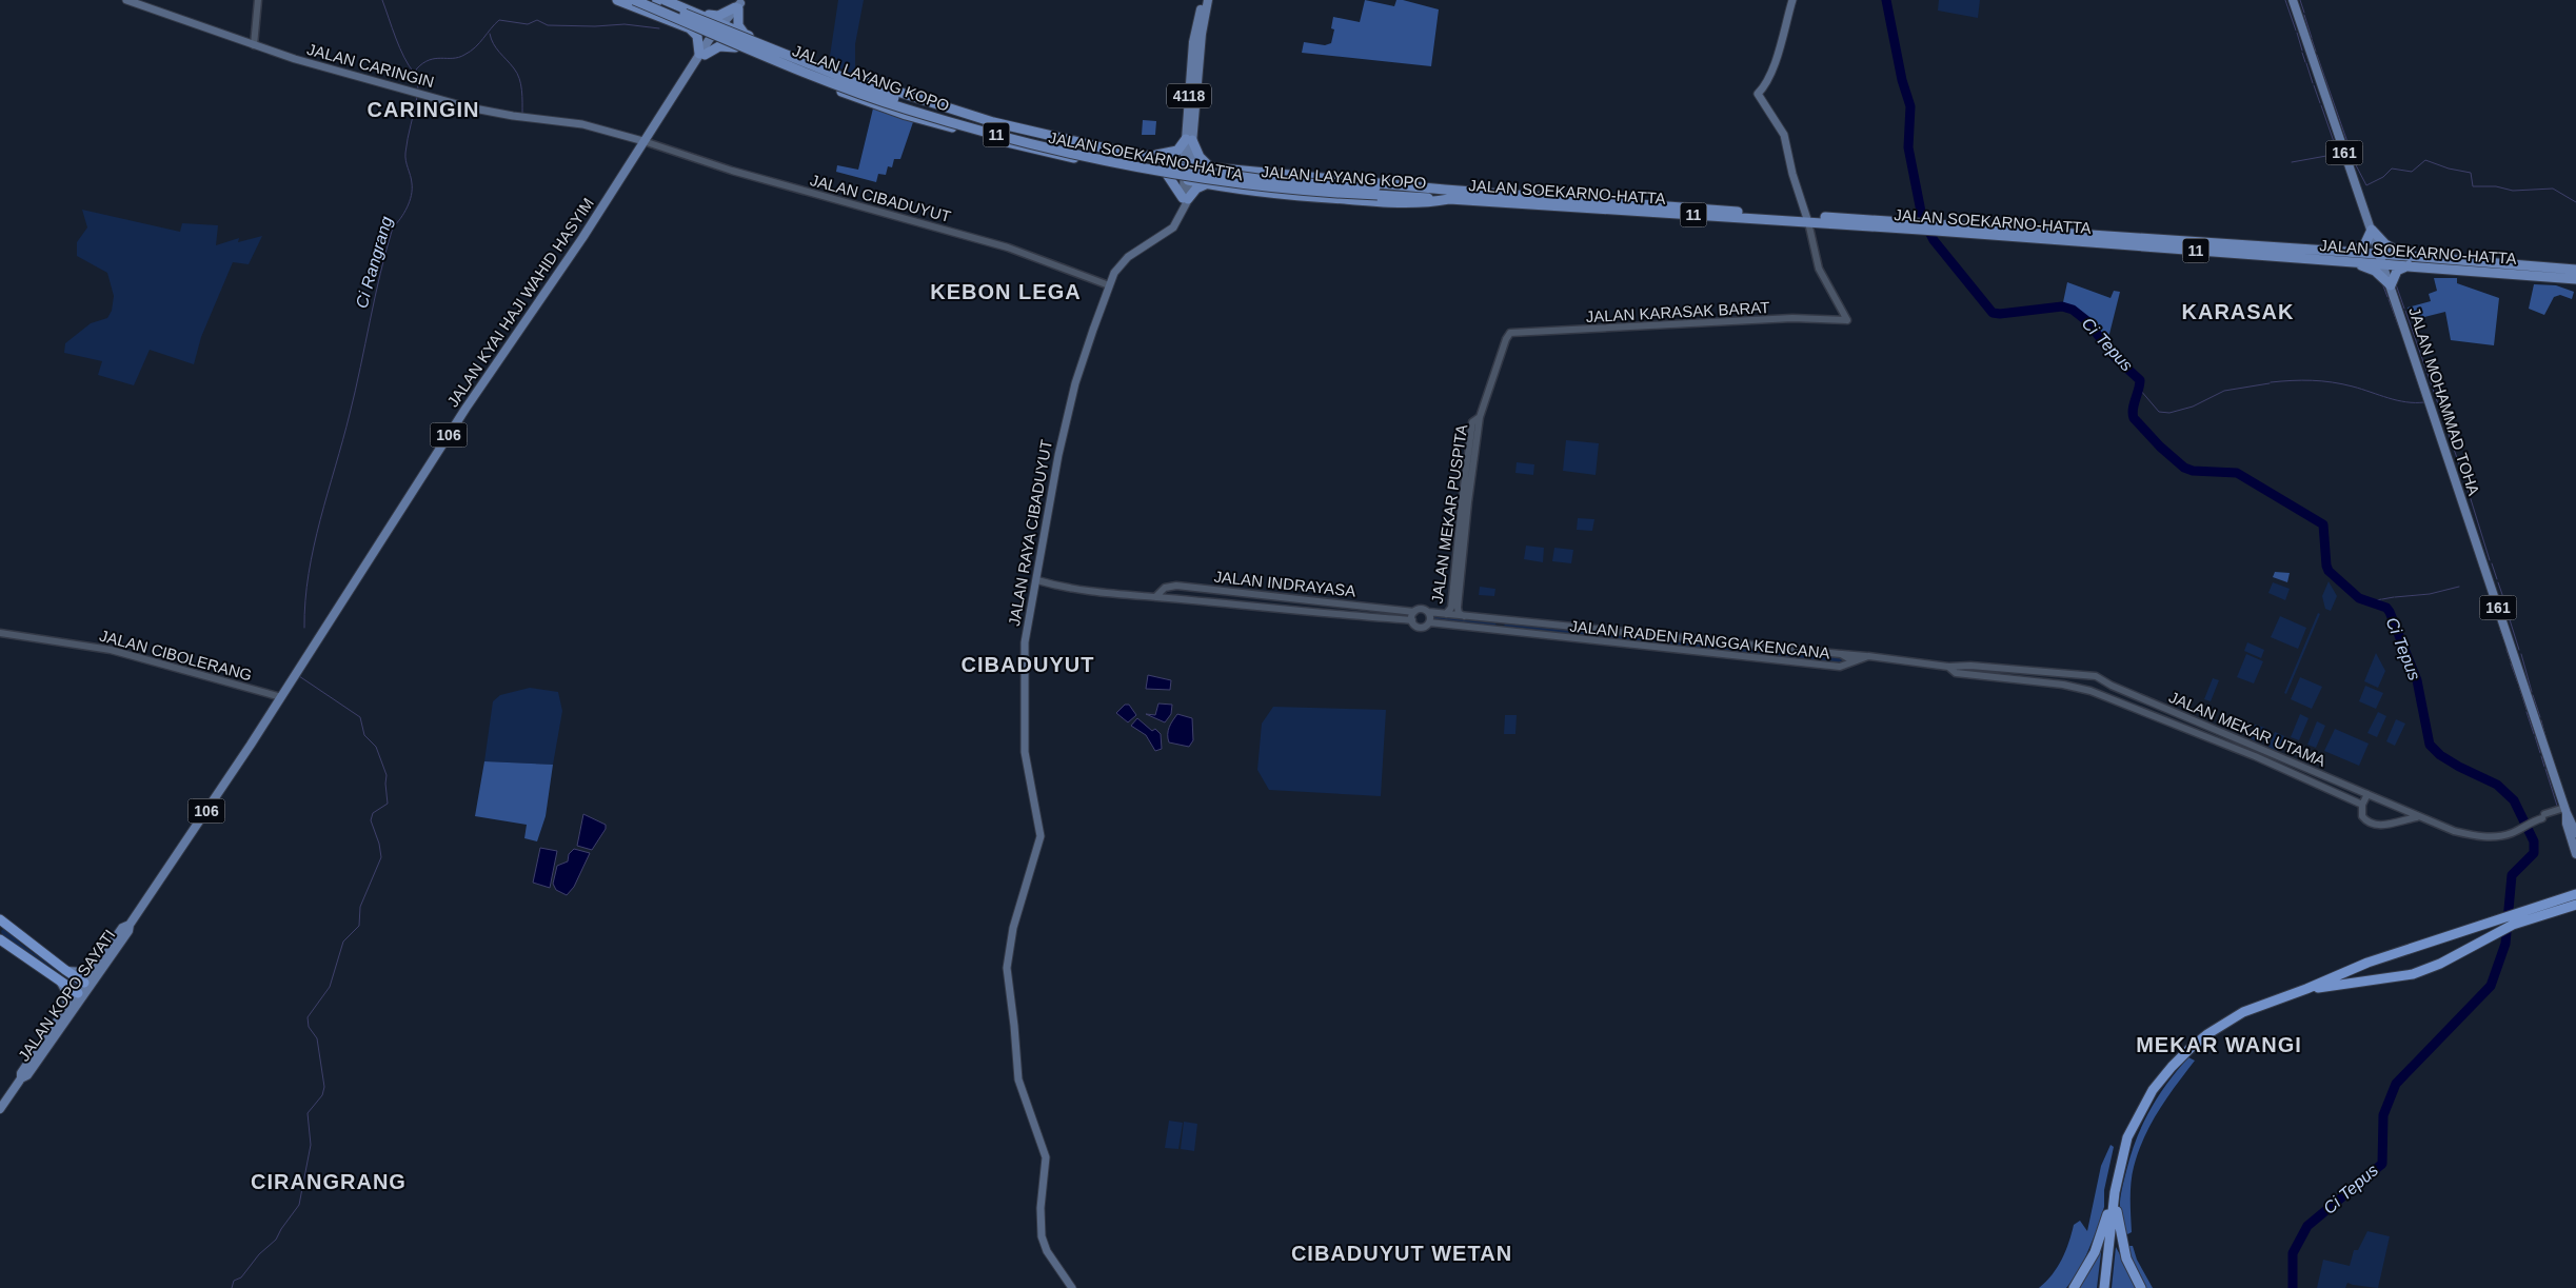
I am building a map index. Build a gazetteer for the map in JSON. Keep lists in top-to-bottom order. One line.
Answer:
{"streets":{"highway":["JALAN LAYANG KOPO","11","JALAN SOEKARNO-HATTA"],"main road":["JALAN CARINGIN","4118","161","JALAN KYAI HAJI WAHID HASYIM","JALAN MOHAMMAD TOHA","106","JALAN RAYA CIBADUYUT","JALAN KOPO SAYATI"],"street":["JALAN CIBADUYUT","JALAN KARASAK BARAT","JALAN MEKAR PUSPITA","JALAN INDRAYASA","JALAN RADEN RANGGA KENCANA","JALAN CIBOLERANG","JALAN MEKAR UTAMA"]},"crossings":[["JALAN CARINGIN","JALAN CIBADUYUT"],["JALAN CARINGIN","JALAN KYAI HAJI WAHID HASYIM"],["JALAN LAYANG KOPO","JALAN SOEKARNO-HATTA"],["4118","JALAN SOEKARNO-HATTA"],["4118","JALAN RAYA CIBADUYUT"],["JALAN SOEKARNO-HATTA","JALAN KYAI HAJI WAHID HASYIM"],["JALAN SOEKARNO-HATTA","JALAN KARASAK BARAT"],["JALAN SOEKARNO-HATTA","JALAN MOHAMMAD TOHA"],["JALAN SOEKARNO-HATTA","JALAN RAYA CIBADUYUT"],["JALAN CIBADUYUT","JALAN KYAI HAJI WAHID HASYIM"],["JALAN CIBADUYUT","JALAN RAYA CIBADUYUT"],["JALAN KYAI HAJI WAHID HASYIM","JALAN CIBOLERANG"],["JALAN KYAI HAJI WAHID HASYIM","JALAN KOPO SAYATI"],["JALAN KARASAK BARAT","JALAN MEKAR PUSPITA"],["JALAN MOHAMMAD TOHA","JALAN MEKAR UTAMA"],["JALAN MEKAR PUSPITA","JALAN RADEN RANGGA KENCANA"],["JALAN RAYA CIBADUYUT","JALAN INDRAYASA"],["JALAN INDRAYASA","JALAN RADEN RANGGA KENCANA"],["JALAN CIBOLERANG","JALAN KOPO SAYATI"]],"districts":["CARINGIN","KEBON LEGA","KARASAK","CIBADUYUT","MEKAR WANGI","CIRANGRANG","CIBADUYUT WETAN"],"water":["Ci Rangrang","Ci Tepus"]}
